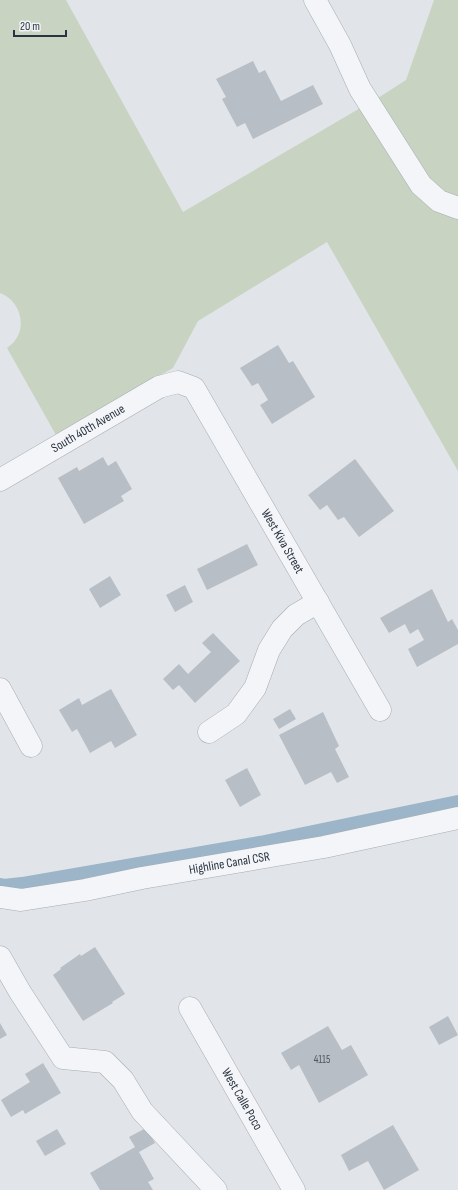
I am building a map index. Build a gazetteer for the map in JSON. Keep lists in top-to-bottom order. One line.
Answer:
{"streets":{"street":["South 40th Avenue","West Kiva Street","Highline Canal CSR","West Calle Poco"]},"crossings":[["South 40th Avenue","West Kiva Street"]],"house_numbers":["4115"],"scale_bar":"20 m"}
